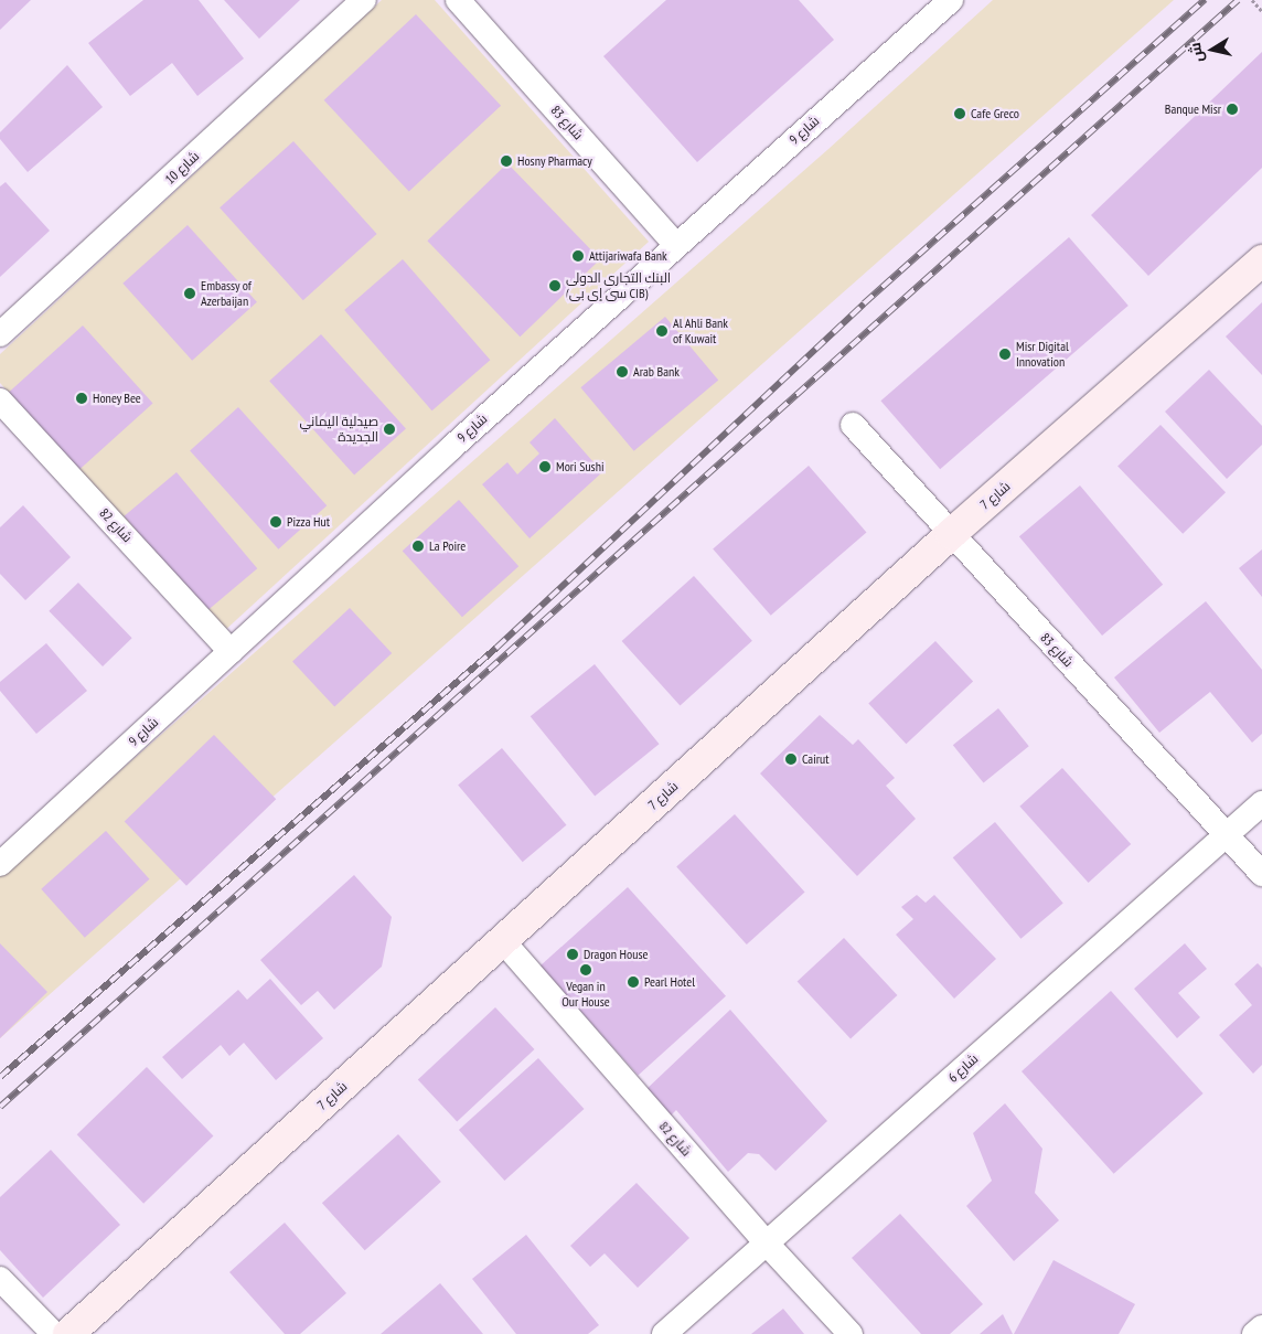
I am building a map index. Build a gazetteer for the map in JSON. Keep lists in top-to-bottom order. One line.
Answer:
{"streets":{"street":["شارع 83","شارع 9","شارع 10","شارع 7","شارع 82","شارع 6"]},"crossings":[["شارع 83","شارع 9"],["شارع 83","شارع 7"],["شارع 83","شارع 6"],["شارع 9","شارع 82"],["شارع 7","شارع 82"],["شارع 82","شارع 6"]],"places":["Banque Misr","Cafe Greco","Hosny Pharmacy","Attijariwafa Bank","البنك التجارى الدولى (سى إى بى CIB)","Embassy of Azerbaijan","Al Ahli Bank of Kuwait","Misr Digital Innovation","Arab Bank","Honey Bee","صيدلية اليماني الجديدة","Mori Sushi","Pizza Hut","La Poire","Cairut","Dragon House","Vegan in Our House","Pearl Hotel"],"north":"left"}
